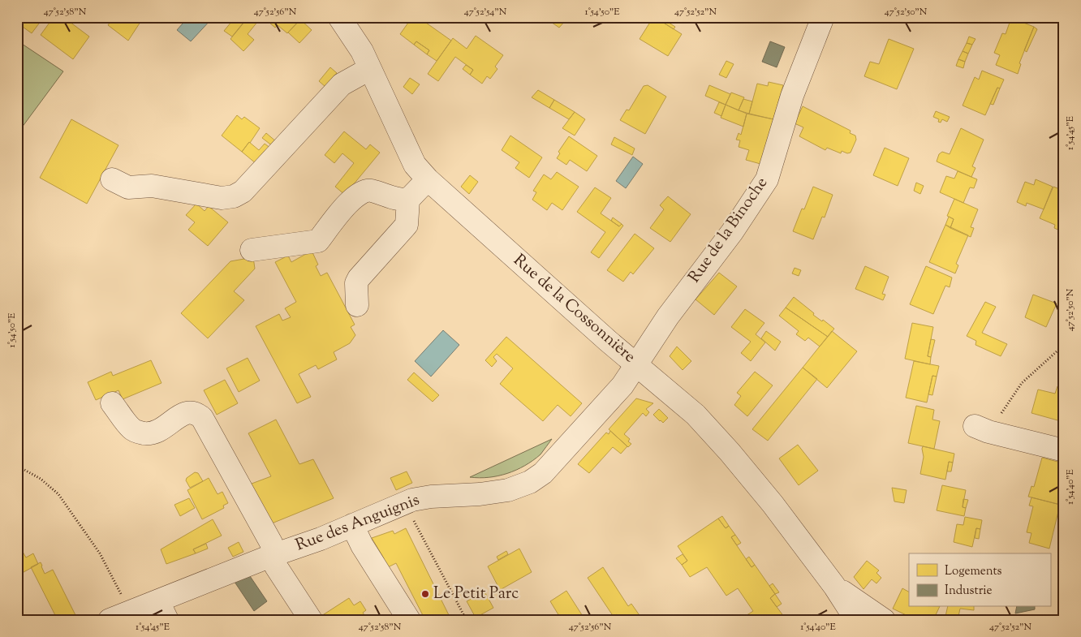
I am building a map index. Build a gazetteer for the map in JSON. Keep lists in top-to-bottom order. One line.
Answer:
{"streets":{"street":["Rue de la Binoche","Rue de la Cossonnière","Rue des Anguignis"]},"crossings":[["Rue de la Binoche","Rue de la Cossonnière"],["Rue de la Binoche","Rue des Anguignis"],["Rue de la Cossonnière","Rue des Anguignis"]],"places":["Le Petit Parc"],"legend":["Logements","Industrie"],"coordinates":["47°52'58\"N","47°52'56\"N","47°52'54\"N","1°54'50\"E","47°52'52\"N","47°52'50\"N","1°54'45\"E","1°54'40\"E"]}
